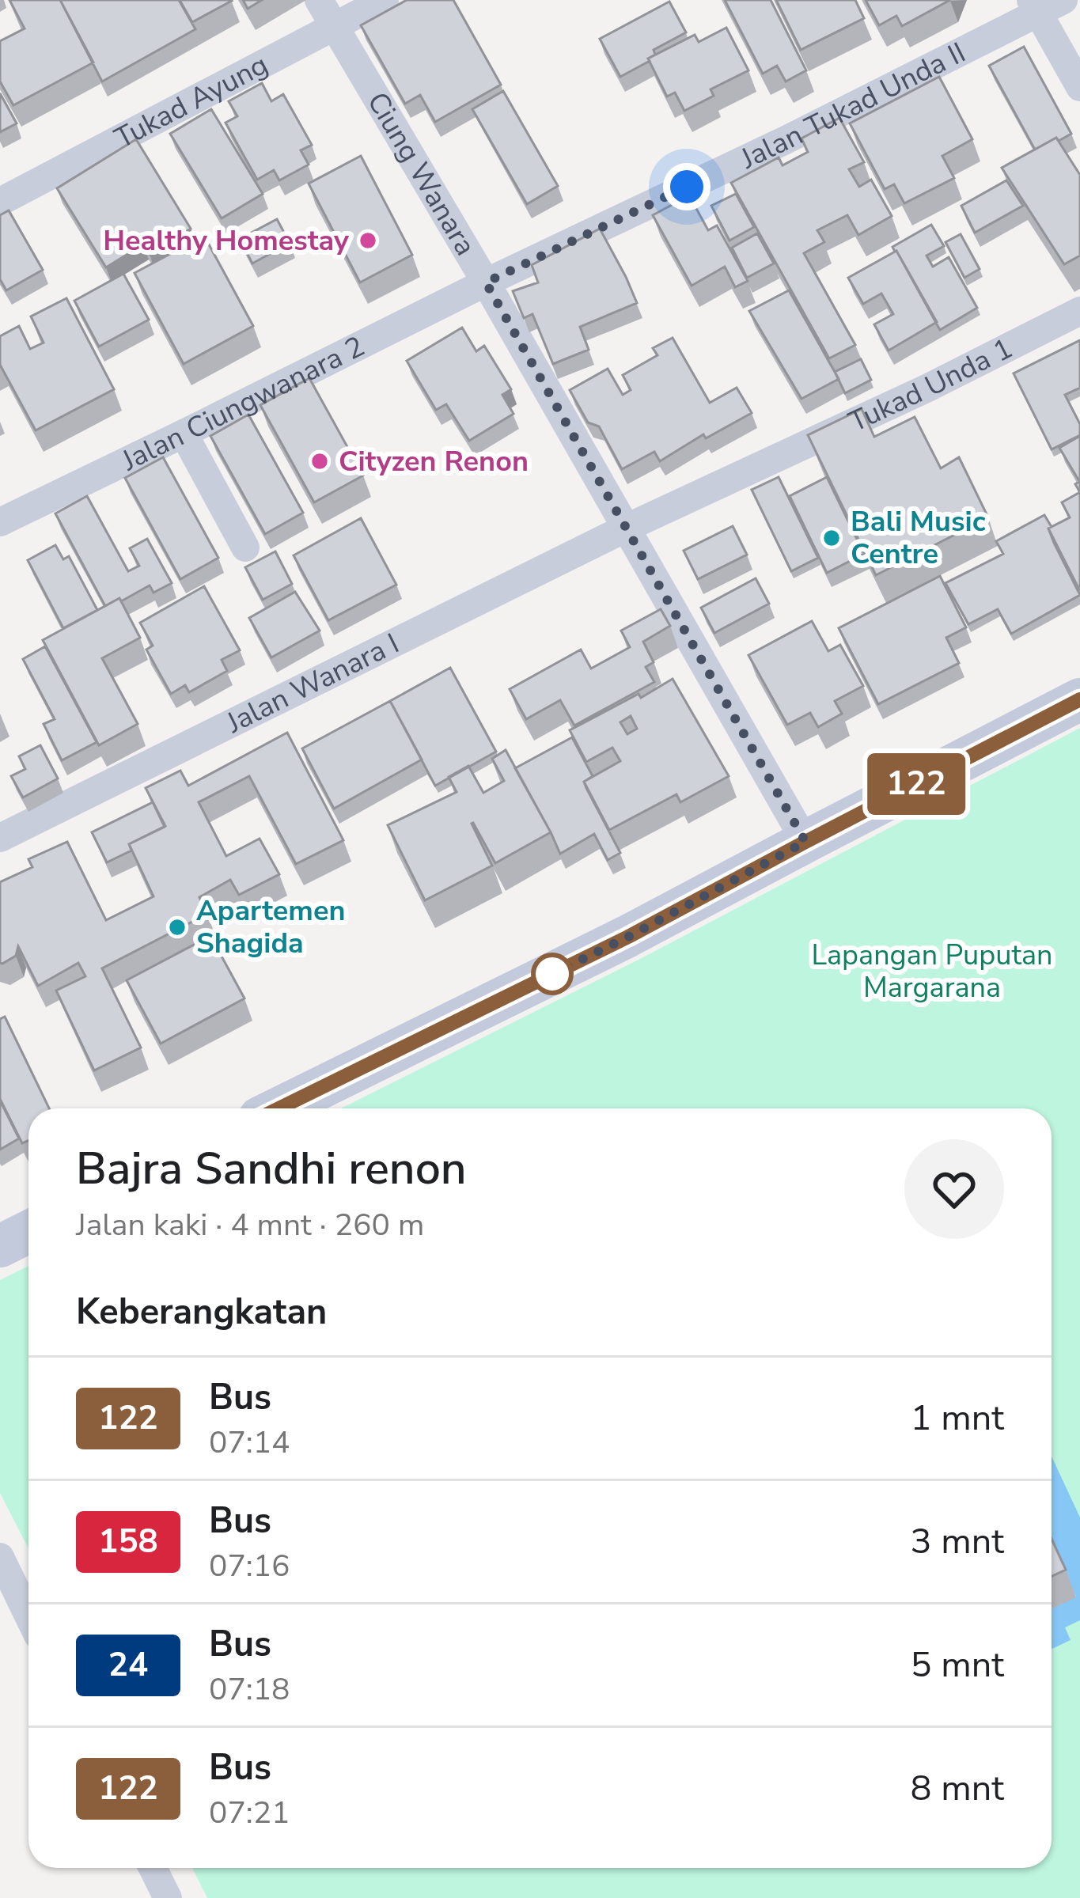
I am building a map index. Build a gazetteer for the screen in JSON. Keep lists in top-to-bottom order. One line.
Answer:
{"streets":{"street":["Tukad Ayung","Jalan Tukad Unda II","Ciung Wanara","Tukad Unda 1","Jalan Ciungwanara 2","Jalan Wanara I"]},"crossings":[["Tukad Ayung","Ciung Wanara"],["Jalan Tukad Unda II","Ciung Wanara"],["Jalan Tukad Unda II","Jalan Ciungwanara 2"],["Ciung Wanara","Tukad Unda 1"],["Ciung Wanara","Jalan Ciungwanara 2"],["Ciung Wanara","Jalan Wanara I"],["Tukad Unda 1","Jalan Wanara I"]],"parks":["Lapangan Puputan Margarana"],"places":["Healthy Homestay","Cityzen Renon","Bali Music Centre","Apartemen Shagida"],"lines":["bus line 122"],"page":{"on_map":"122","heading":[["Bajra Sandhi renon","Jalan kaki · 4 mnt · 260 m"],"Keberangkatan"],"list":[{"mark":"122","name":"Bus","note":"07:14","value":"1 mnt"},{"mark":"158","name":"Bus","note":"07:16","value":"3 mnt"},{"mark":"24","name":"Bus","note":"07:18","value":"5 mnt"},{"mark":"122","name":"Bus","note":"07:21","value":"8 mnt"}]}}
